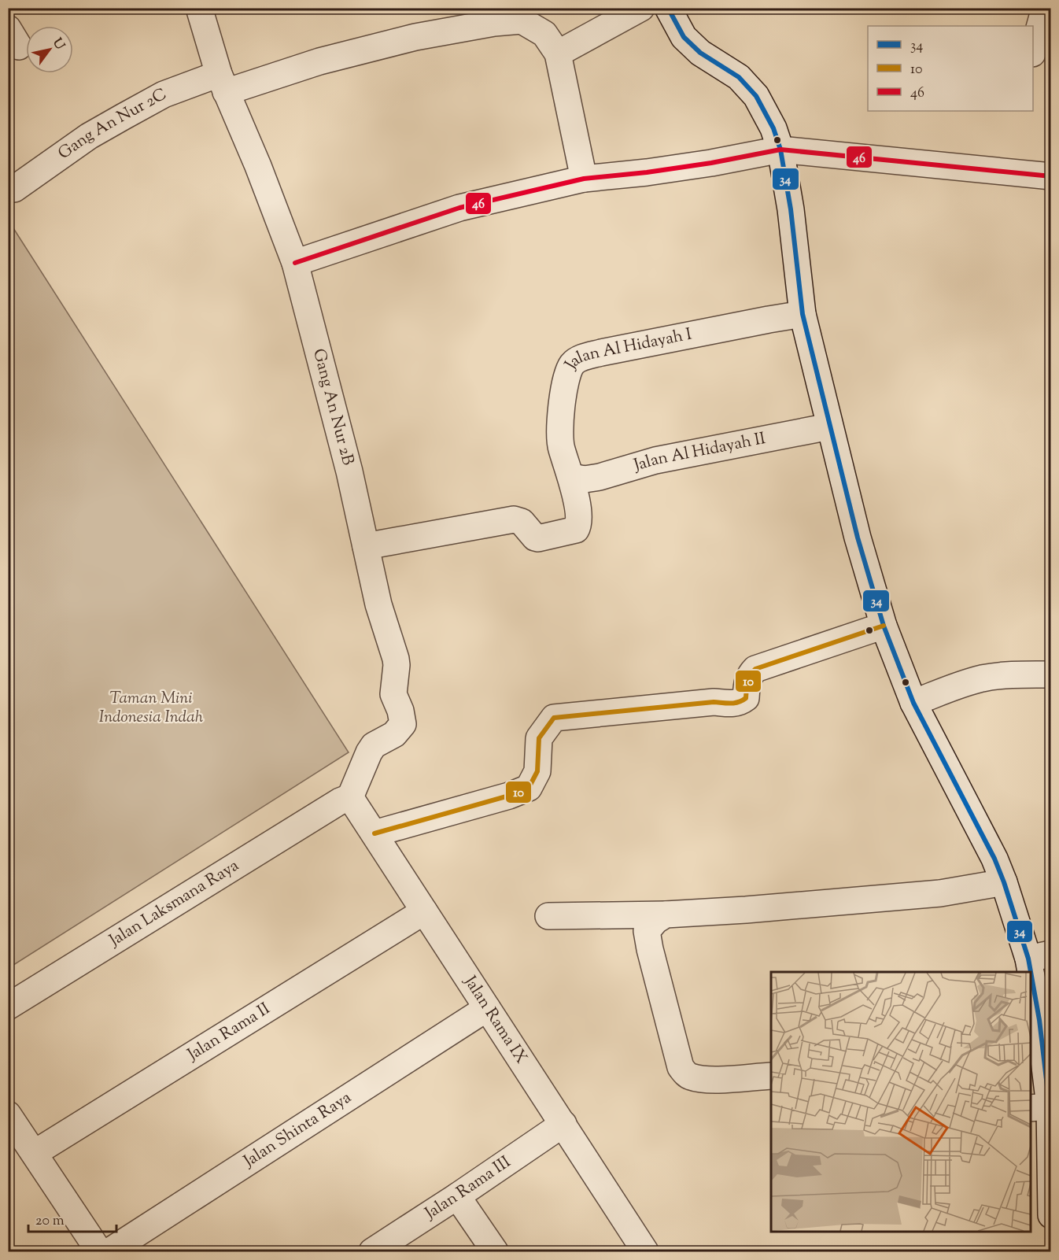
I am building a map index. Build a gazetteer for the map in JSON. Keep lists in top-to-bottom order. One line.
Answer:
{"streets":{"street":["Gang An Nur 2C","Jalan Al Hidayah I","Gang An Nur 2B","Jalan Al Hidayah II","Jalan Laksmana Raya","Jalan Rama IX","Jalan Rama II","Jalan Shinta Raya","Jalan Rama III"]},"crossings":[["Gang An Nur 2C","Gang An Nur 2B"],["Jalan Al Hidayah I","Gang An Nur 2B"],["Jalan Al Hidayah I","Jalan Al Hidayah II"],["Gang An Nur 2B","Jalan Laksmana Raya"],["Gang An Nur 2B","Jalan Rama IX"],["Jalan Laksmana Raya","Jalan Rama IX"],["Jalan Rama IX","Jalan Rama II"],["Jalan Rama IX","Jalan Shinta Raya"],["Jalan Rama IX","Jalan Rama III"]],"parks":["Taman Mini Indonesia Indah"],"lines":["transit line 34","transit line 46","transit line 10"],"legend":["34","10","46"],"scale_bar":"20 m","north":"top right"}
